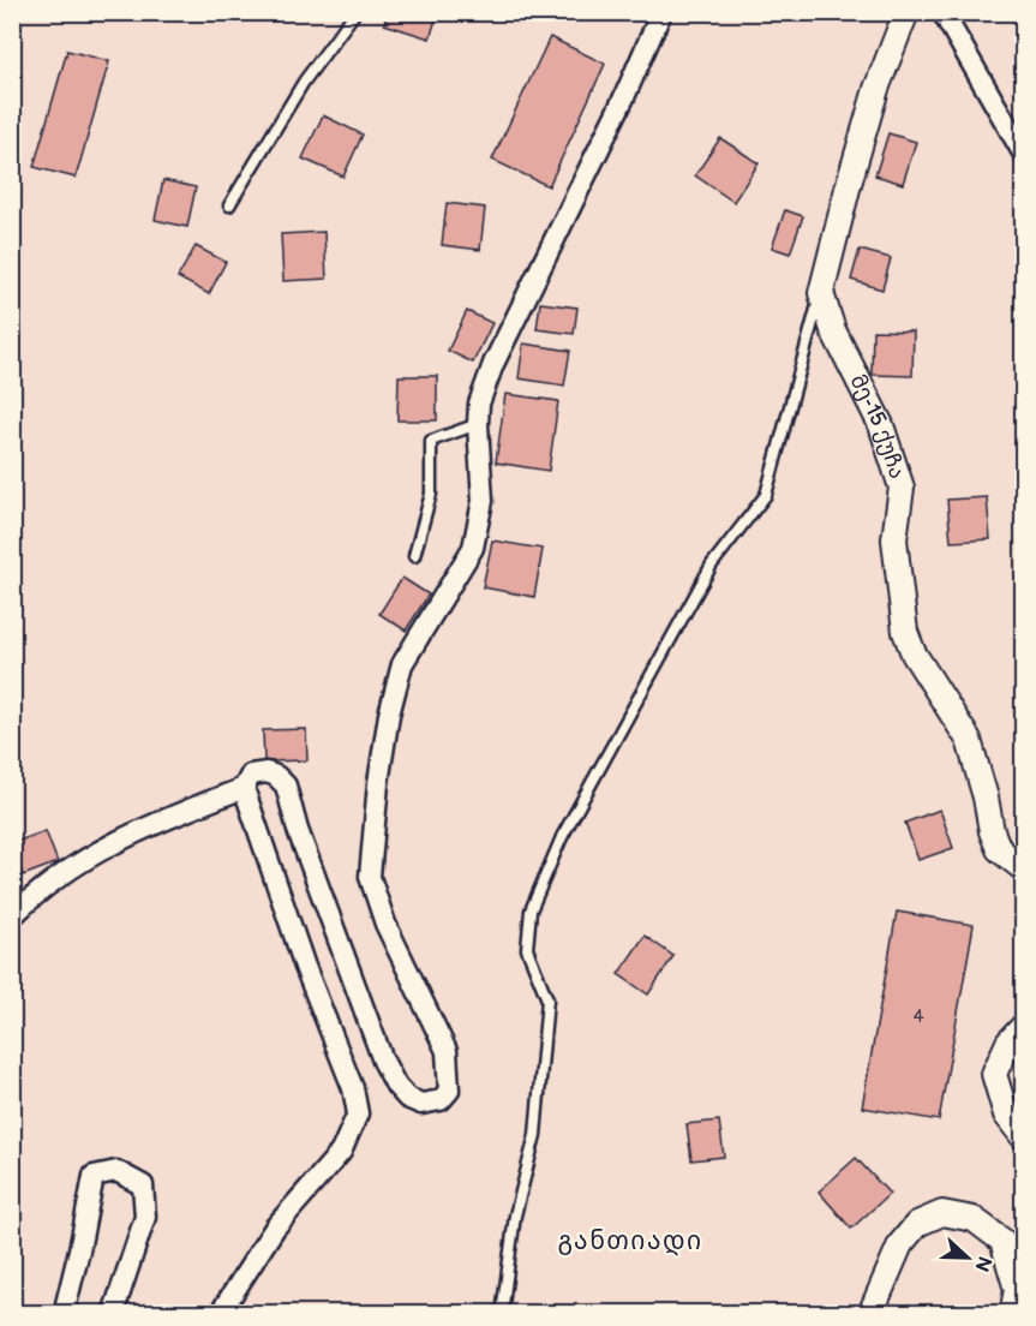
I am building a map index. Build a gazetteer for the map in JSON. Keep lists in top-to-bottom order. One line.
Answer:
{"streets":{"street":["მე-15 ქუჩა"]},"districts":["განთიადი"],"house_numbers":["4"],"north":"right"}
